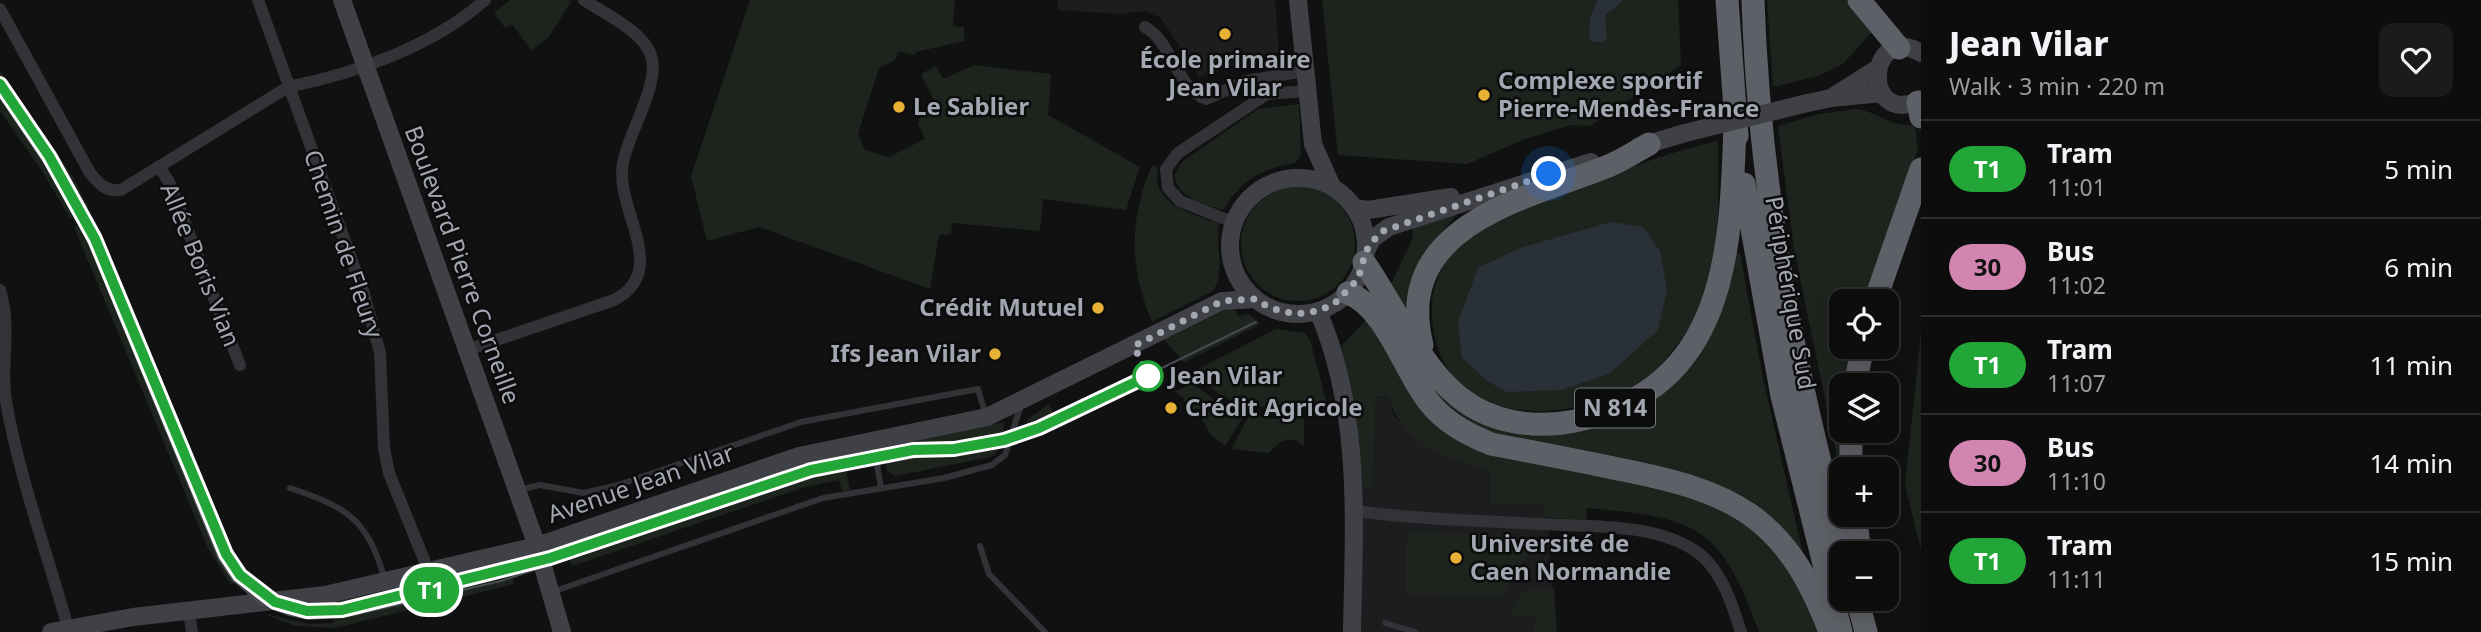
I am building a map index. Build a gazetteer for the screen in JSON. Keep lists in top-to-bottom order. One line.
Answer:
{"streets":{"highway":["Périphérique Sud","N 814"],"main road":["Boulevard Pierre Corneille","Avenue Jean Vilar"],"street":["Chemin de Fleury","Allée Boris Vian"]},"crossings":[["Chemin de Fleury","Avenue Jean Vilar"],["Boulevard Pierre Corneille","Avenue Jean Vilar"],["Périphérique Sud","N 814"],["N 814","Avenue Jean Vilar"]],"places":["École primaire Jean Vilar","Complexe sportif Pierre-Mendès-France","Le Sablier","Crédit Mutuel","Ifs Jean Vilar","Jean Vilar","Crédit Agricole","Université de Caen Normandie"],"lines":["tram line T1"],"page":{"on_map":"T1","heading":["Jean Vilar","Walk · 3 min · 220 m"],"list":[{"mark":"T1","name":"Tram","note":"11:01","value":"5 min"},{"mark":"30","name":"Bus","note":"11:02","value":"6 min"},{"mark":"T1","name":"Tram","note":"11:07","value":"11 min"},{"mark":"30","name":"Bus","note":"11:10","value":"14 min"},{"mark":"T1","name":"Tram","note":"11:11","value":"15 min"}],"map_buttons":["+","−"]}}
